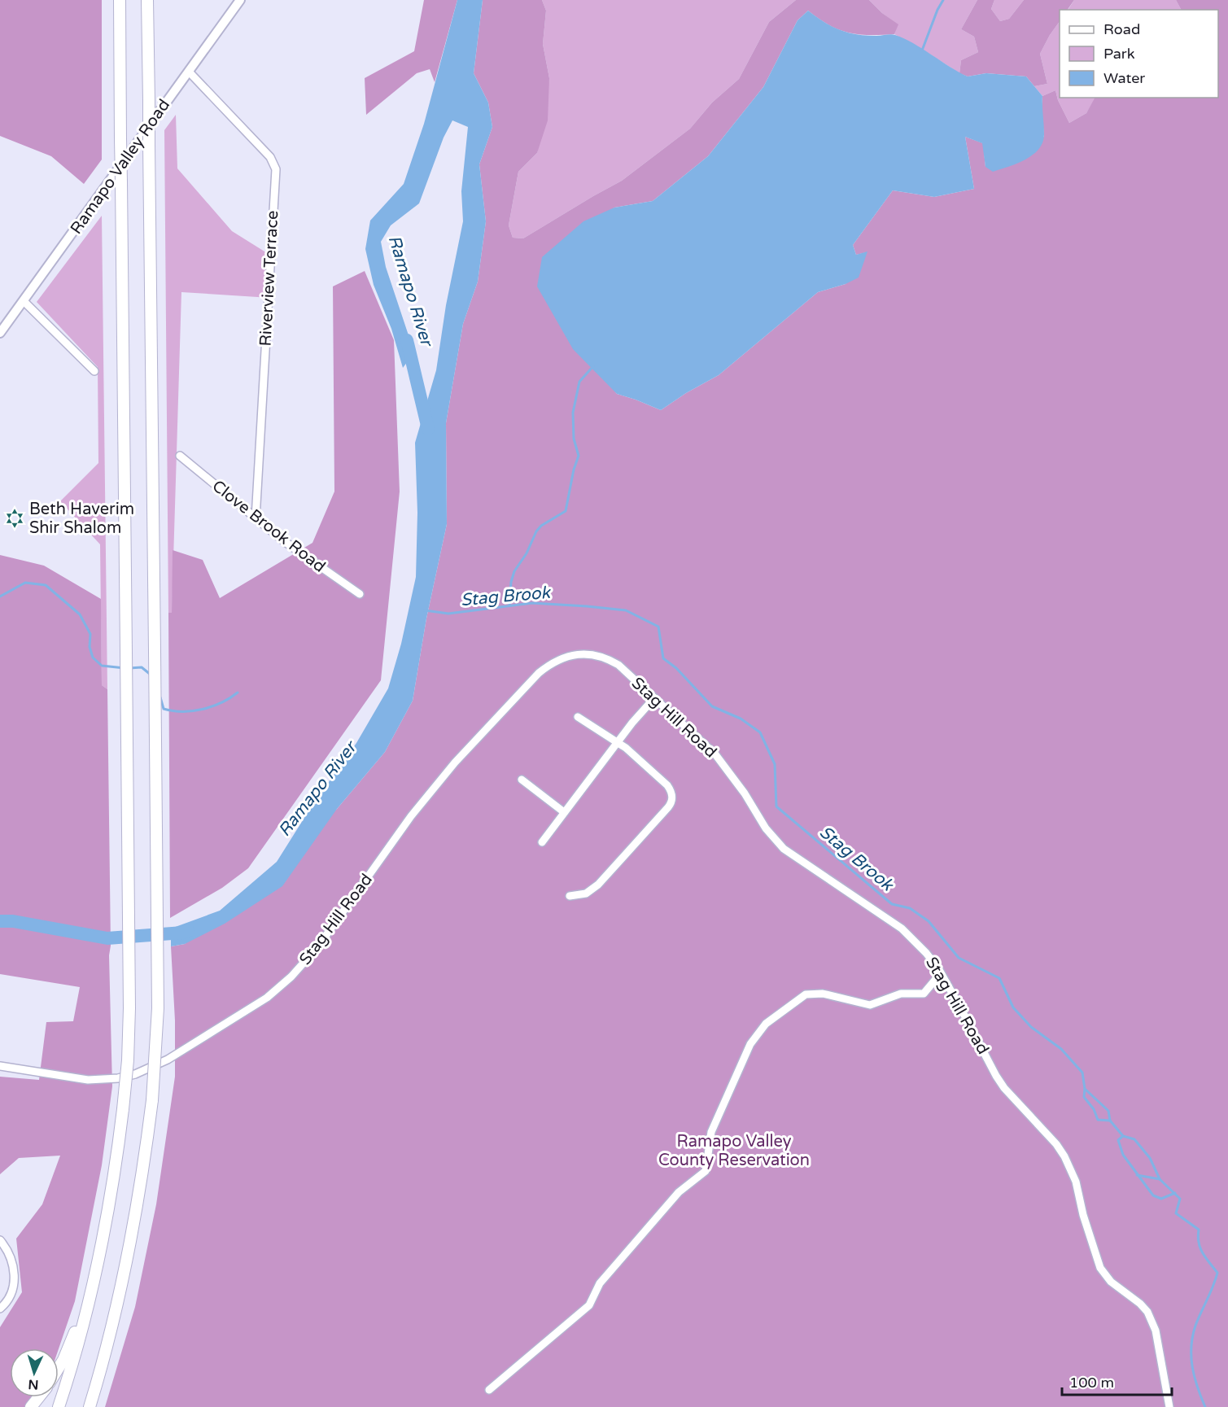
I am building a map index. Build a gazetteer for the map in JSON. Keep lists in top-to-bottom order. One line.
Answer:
{"streets":{"main road":["Ramapo Valley Road"],"street":["Riverview Terrace","Clove Brook Road","Stag Hill Road"]},"crossings":[["Ramapo Valley Road","Riverview Terrace"],["Riverview Terrace","Clove Brook Road"]],"water":["Ramapo River","Stag Brook"],"parks":["Ramapo Valley County Reservation"],"places":{"synagogue":["Beth Haverim Shir Shalom"]},"legend":["Road","Park","Water"],"scale_bar":"100 m","north":"bottom"}
